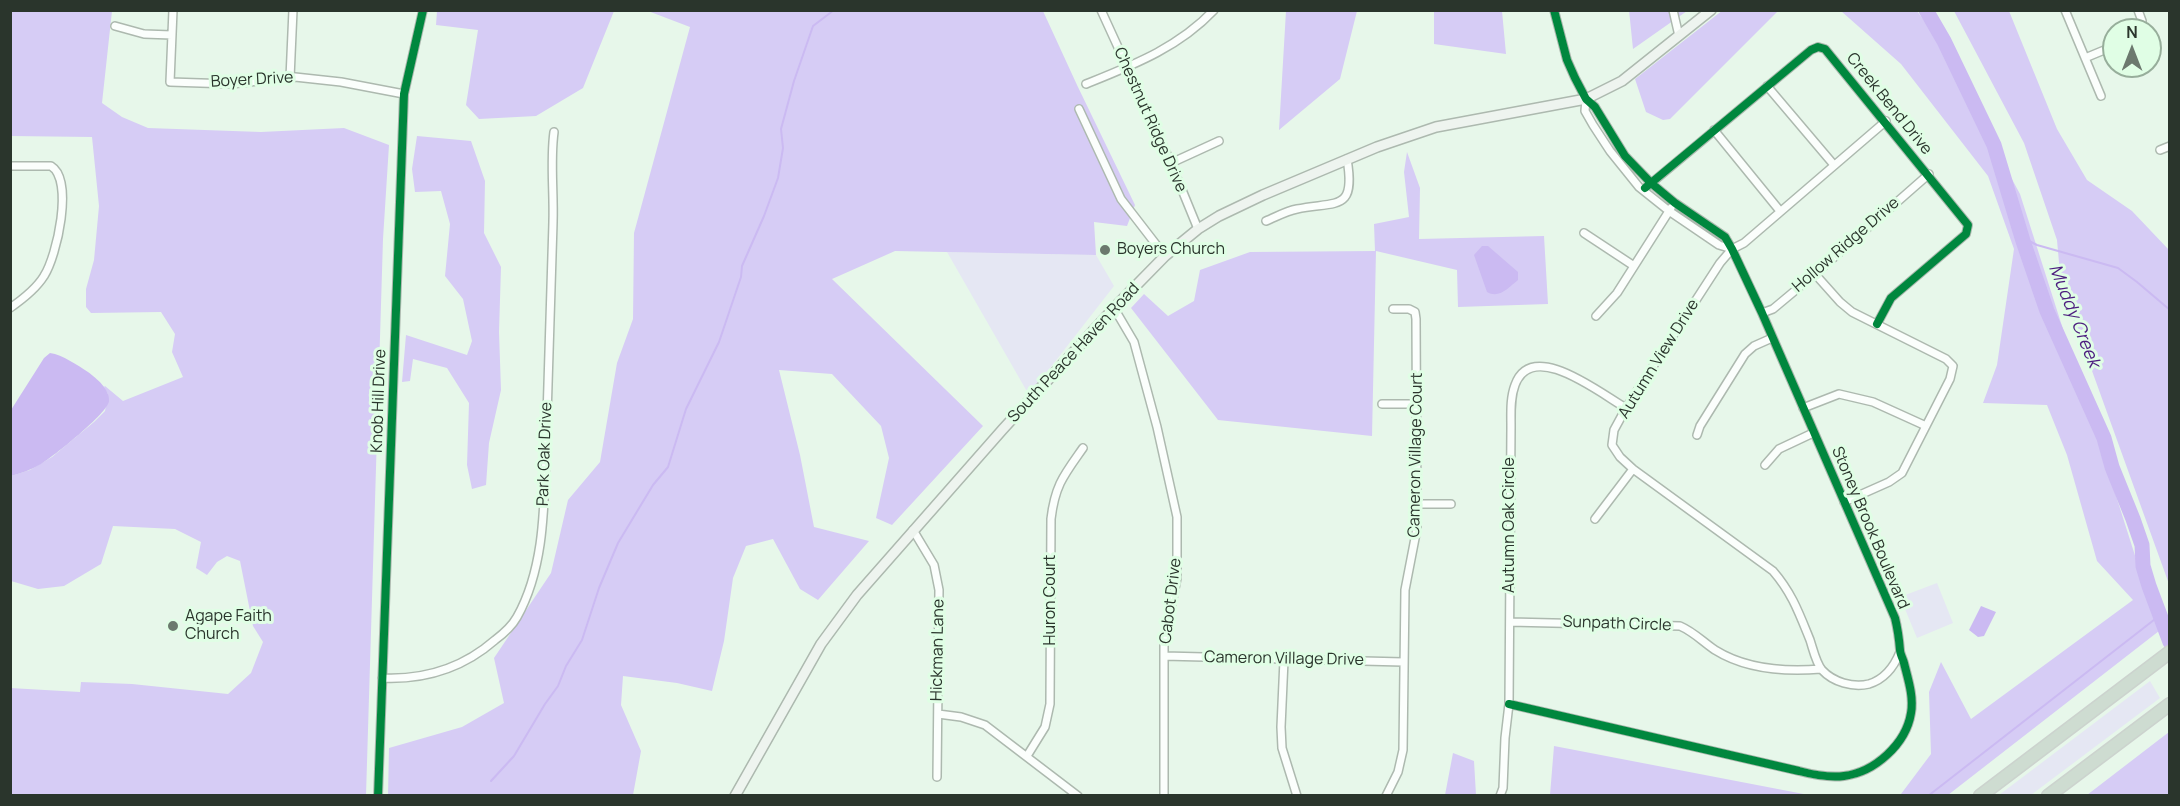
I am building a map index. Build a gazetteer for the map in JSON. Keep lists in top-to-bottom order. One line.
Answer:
{"streets":{"main road":["South Peace Haven Road"],"street":["Boyer Drive","Creek Bend Drive","Chestnut Ridge Drive","Hollow Ridge Drive","Autumn View Drive","Knob Hill Drive","Park Oak Drive","Cameron Village Court","Autumn Oak Circle","Stoney Brook Boulevard","Huron Court","Cabot Drive","Sunpath Circle","Hickman Lane","Cameron Village Drive"]},"crossings":[["Boyer Drive","Knob Hill Drive"],["Creek Bend Drive","Hollow Ridge Drive"],["Creek Bend Drive","Autumn View Drive"],["Creek Bend Drive","Stoney Brook Boulevard"],["Chestnut Ridge Drive","South Peace Haven Road"],["Hollow Ridge Drive","Stoney Brook Boulevard"],["South Peace Haven Road","Stoney Brook Boulevard"],["South Peace Haven Road","Cabot Drive"],["South Peace Haven Road","Hickman Lane"],["Autumn View Drive","Autumn Oak Circle"],["Autumn View Drive","Stoney Brook Boulevard"],["Autumn View Drive","Sunpath Circle"],["Knob Hill Drive","Park Oak Drive"],["Cameron Village Court","Cameron Village Drive"],["Autumn Oak Circle","Stoney Brook Boulevard"],["Autumn Oak Circle","Sunpath Circle"],["Cabot Drive","Cameron Village Drive"]],"water":["Muddy Creek"],"places":["Boyers Church","Agape Faith Church"],"north":"top"}
